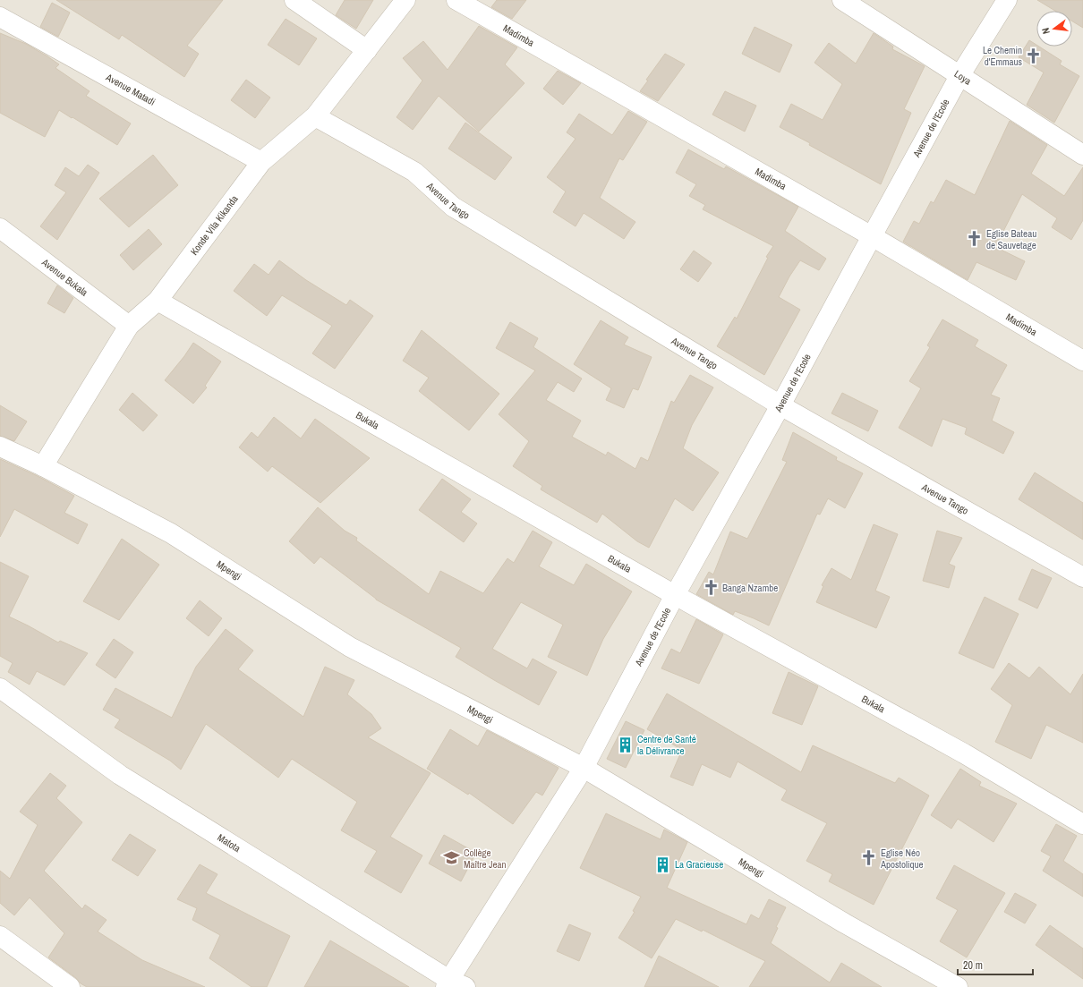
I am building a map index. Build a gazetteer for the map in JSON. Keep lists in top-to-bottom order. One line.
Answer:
{"streets":{"street":["Madimba","Loya","Avenue Matadi","Avenue de l'Ecole","Avenue Tango","Konde Vila Kikanda","Avenue Bukala","Bukala","Mpengi","Matota"]},"crossings":[["Madimba","Avenue de l'Ecole"],["Loya","Avenue de l'Ecole"],["Avenue Matadi","Konde Vila Kikanda"],["Avenue de l'Ecole","Avenue Tango"],["Avenue de l'Ecole","Bukala"],["Avenue de l'Ecole","Mpengi"],["Avenue de l'Ecole","Matota"],["Avenue Tango","Konde Vila Kikanda"],["Konde Vila Kikanda","Avenue Bukala"],["Konde Vila Kikanda","Bukala"],["Konde Vila Kikanda","Mpengi"]],"places":{"church":["Le Chemin d'Emmaus","Eglise Bateau de Sauvetage","Banga Nzambe","Eglise Néo Apostolique"],"building":["Centre de Santé la Délivrance","La Gracieuse"],"school or university":["Collège Maître Jean"]},"scale_bar":"20 m","north":"left"}
